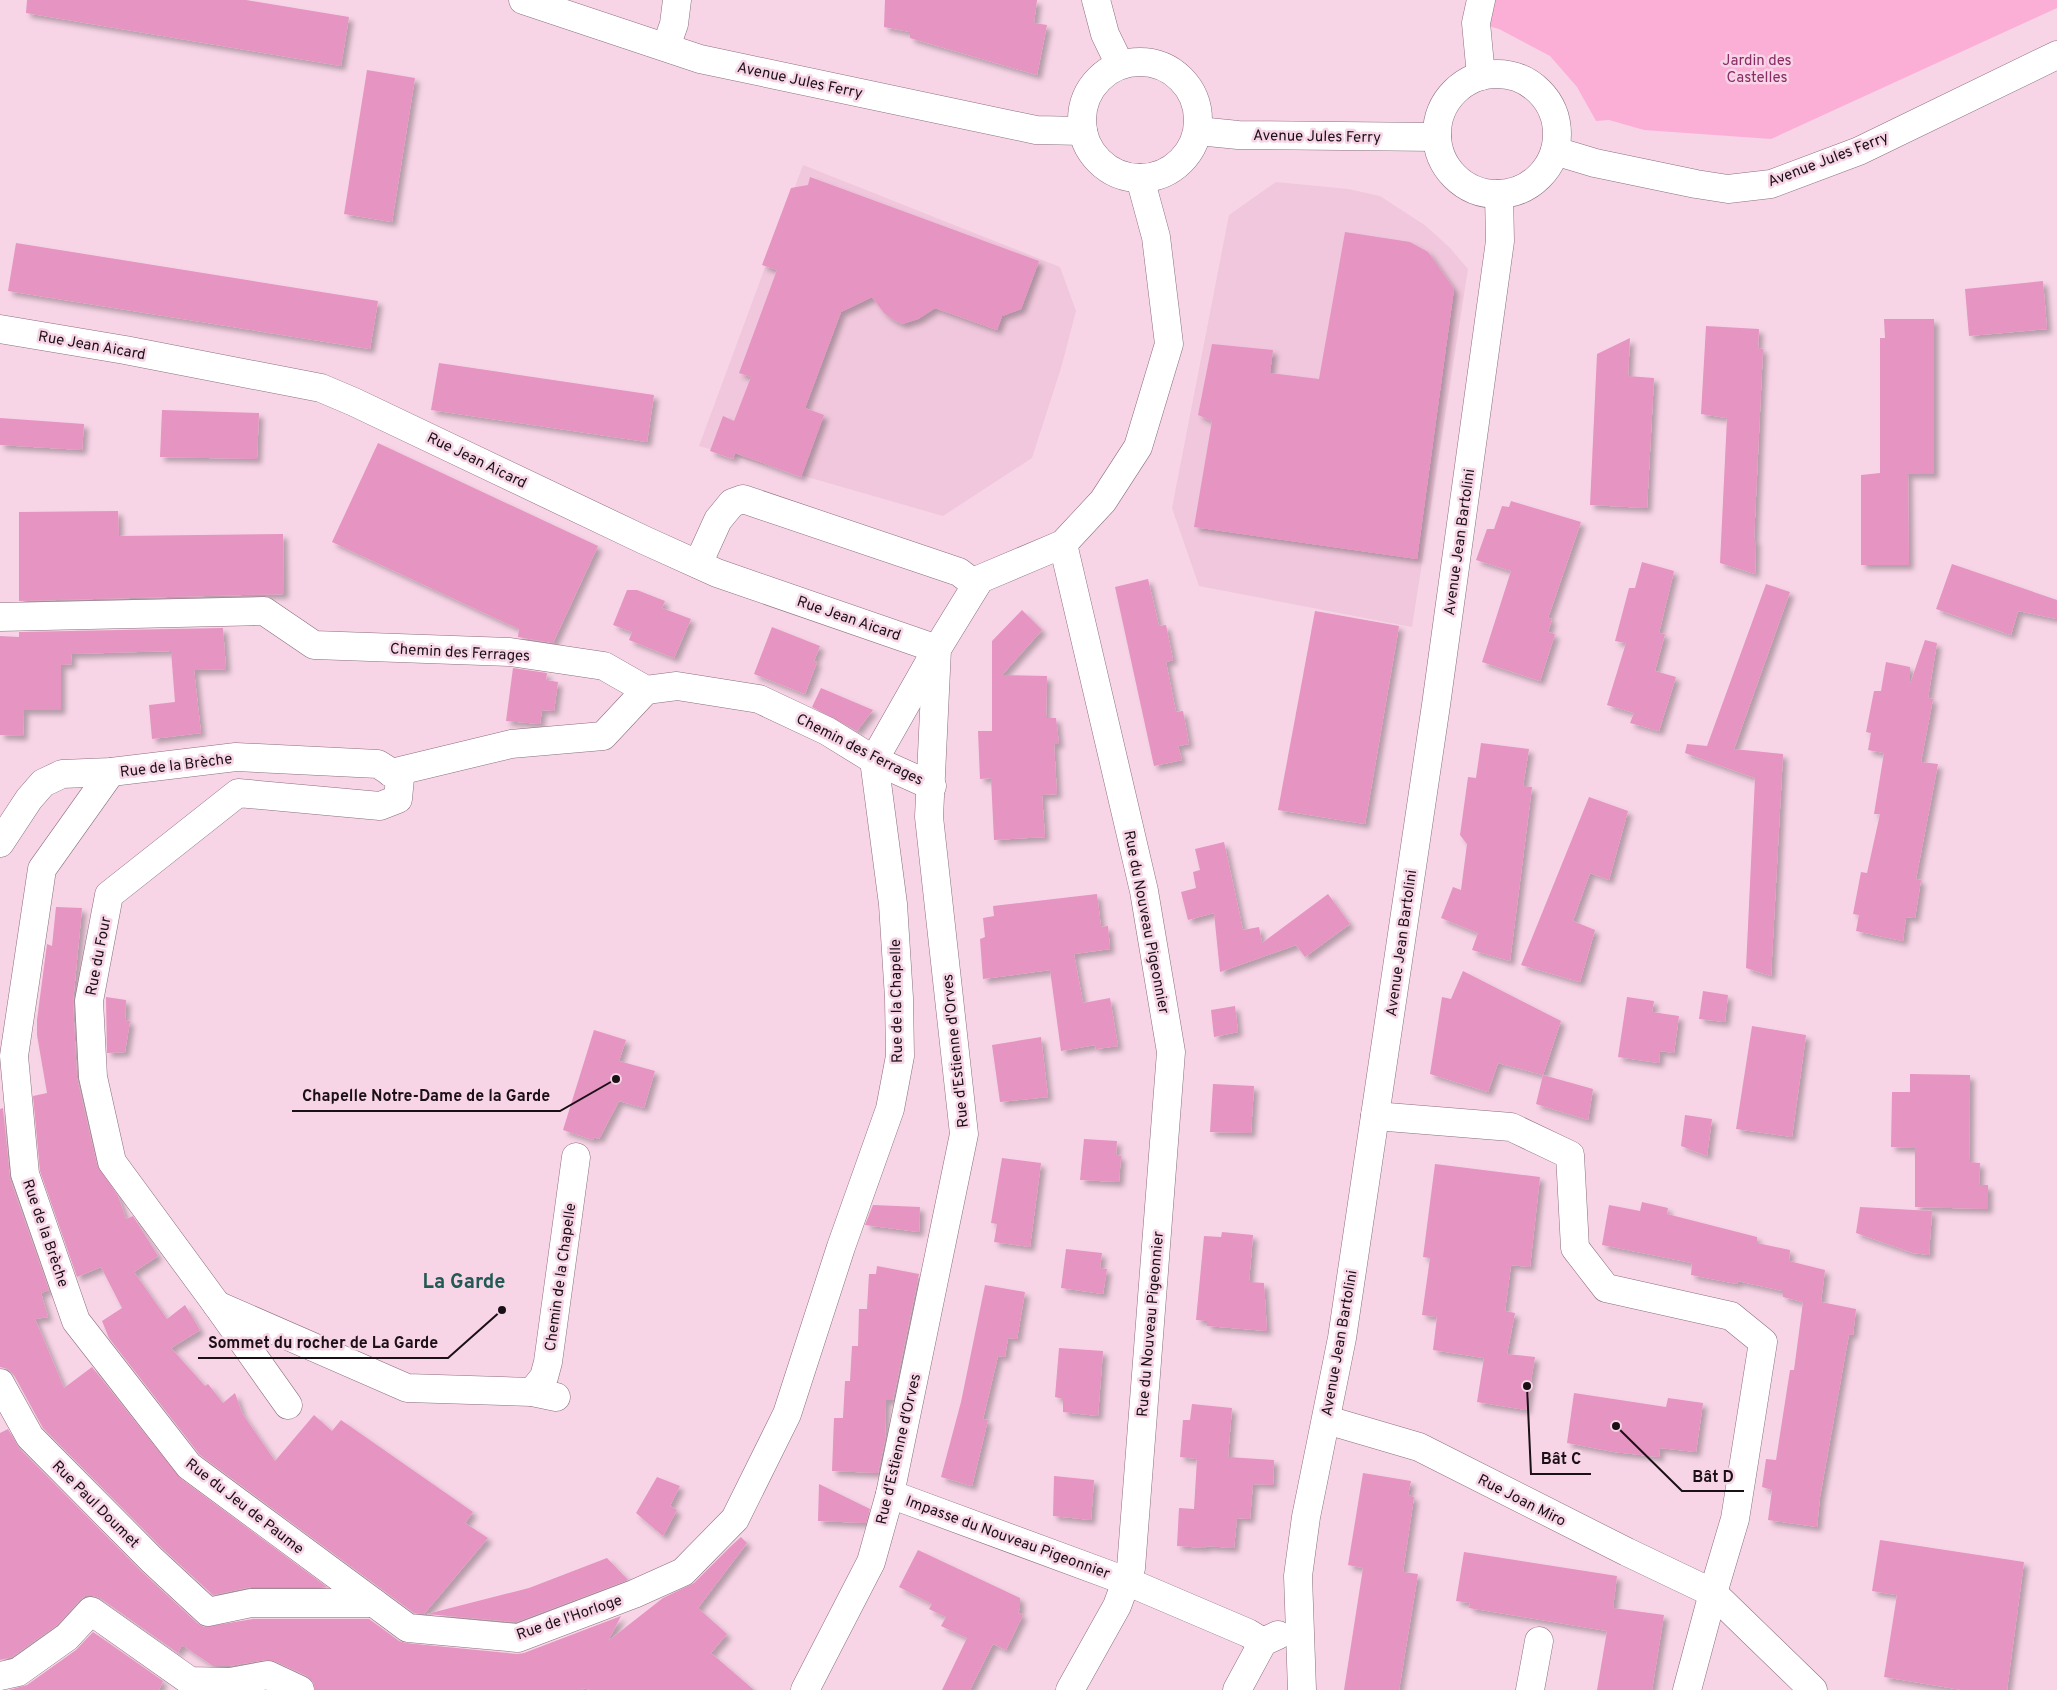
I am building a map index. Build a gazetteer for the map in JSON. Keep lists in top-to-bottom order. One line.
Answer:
{"streets":{"street":["Avenue Jules Ferry","Rue Jean Aicard","Avenue Jean Bartolini","Chemin des Ferrages","Rue de la Brèche","Rue du Nouveau Pigeonnier","Rue du Four","Rue de la Chapelle","Rue d'Estienne d'Orves","Chemin de la Chapelle","Rue Joan Miro","Rue Paul Doumet","Rue du Jeu de Paume","Impasse du Nouveau Pigeonnier","Rue de l'Horloge"]},"crossings":[["Avenue Jules Ferry","Avenue Jean Bartolini"],["Rue Jean Aicard","Rue d'Estienne d'Orves"],["Avenue Jean Bartolini","Rue Joan Miro"],["Chemin des Ferrages","Rue de la Chapelle"],["Chemin des Ferrages","Rue d'Estienne d'Orves"],["Rue de la Brèche","Rue du Four"],["Rue de la Brèche","Rue du Jeu de Paume"],["Rue du Nouveau Pigeonnier","Rue d'Estienne d'Orves"],["Rue du Nouveau Pigeonnier","Impasse du Nouveau Pigeonnier"],["Rue du Four","Chemin de la Chapelle"],["Rue de la Chapelle","Rue de l'Horloge"],["Rue d'Estienne d'Orves","Impasse du Nouveau Pigeonnier"],["Rue Paul Doumet","Rue du Jeu de Paume"],["Rue Paul Doumet","Rue de l'Horloge"],["Rue du Jeu de Paume","Rue de l'Horloge"]],"districts":["La Garde"],"parks":["Jardin des Castelles"],"places":["Chapelle Notre-Dame de la Garde","Sommet du rocher de La Garde","Bât C","Bât D"]}
